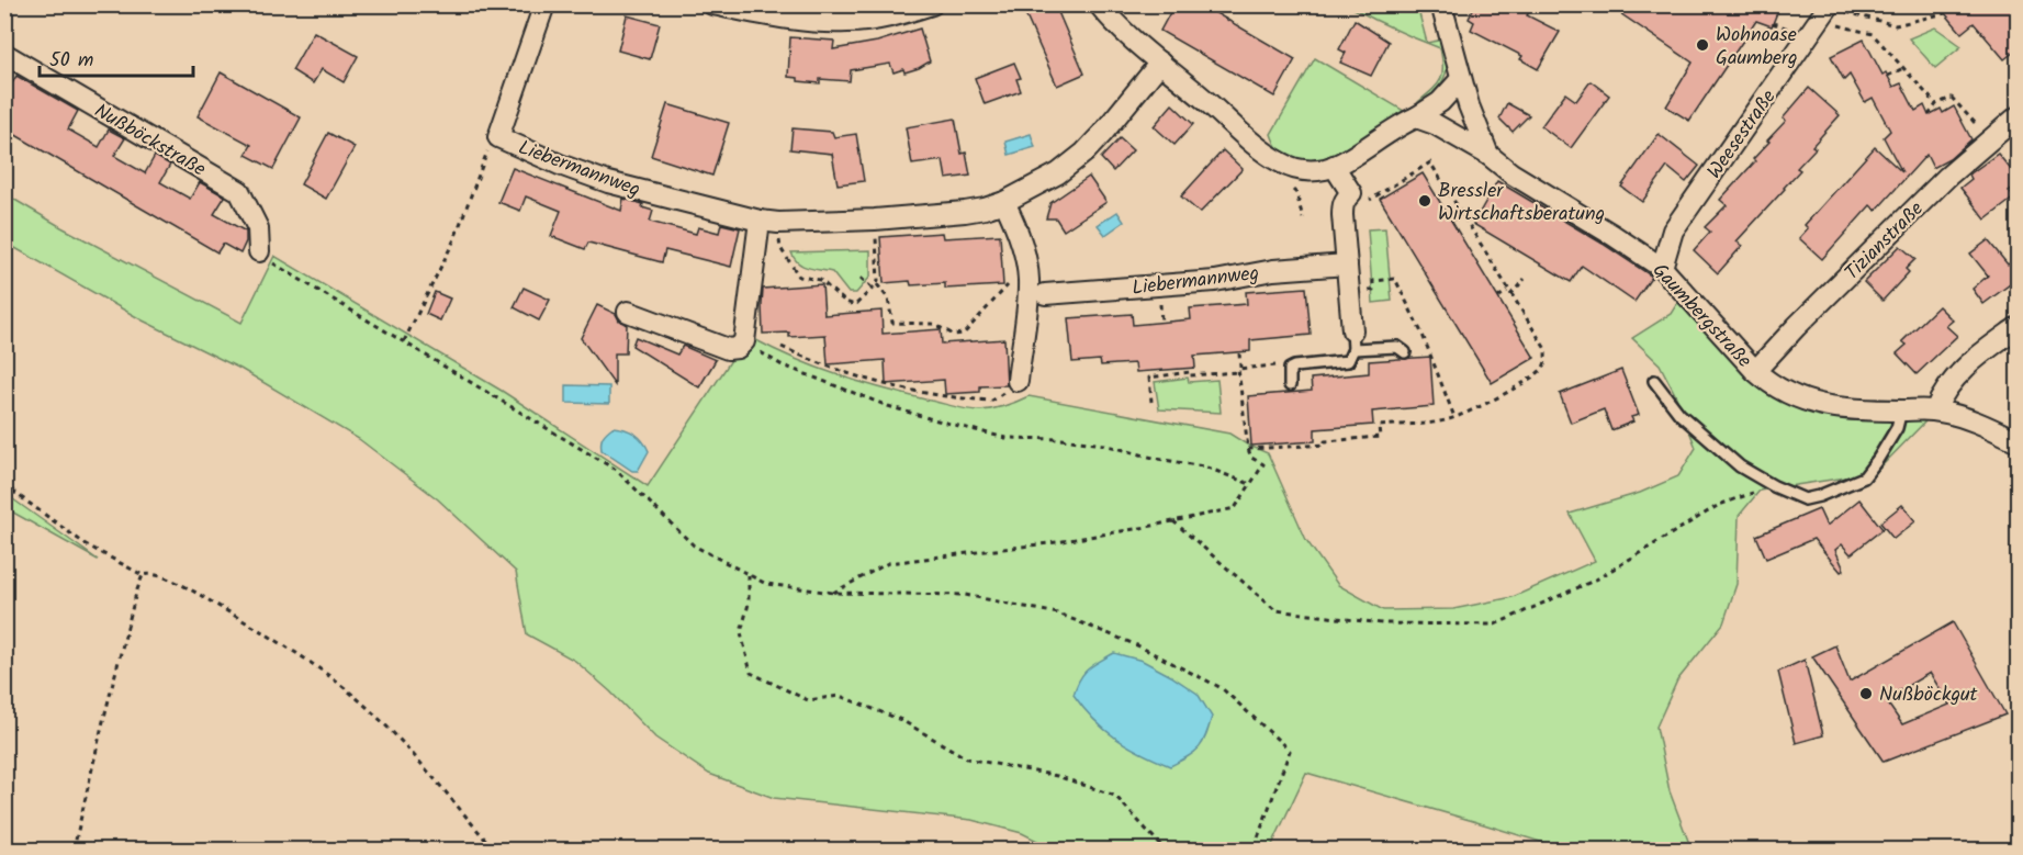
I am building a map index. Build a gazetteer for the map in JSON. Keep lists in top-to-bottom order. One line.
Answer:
{"streets":{"street":["Weesestraße","Nußböckstraße","Liebermannweg","Tizianstraße","Gaumbergstraße"]},"crossings":[["Weesestraße","Gaumbergstraße"],["Tizianstraße","Gaumbergstraße"]],"places":["Wohnoase Gaumberg","Bressler Wirtschaftsberatung","Nußböckgut"],"scale_bar":"50 m"}
